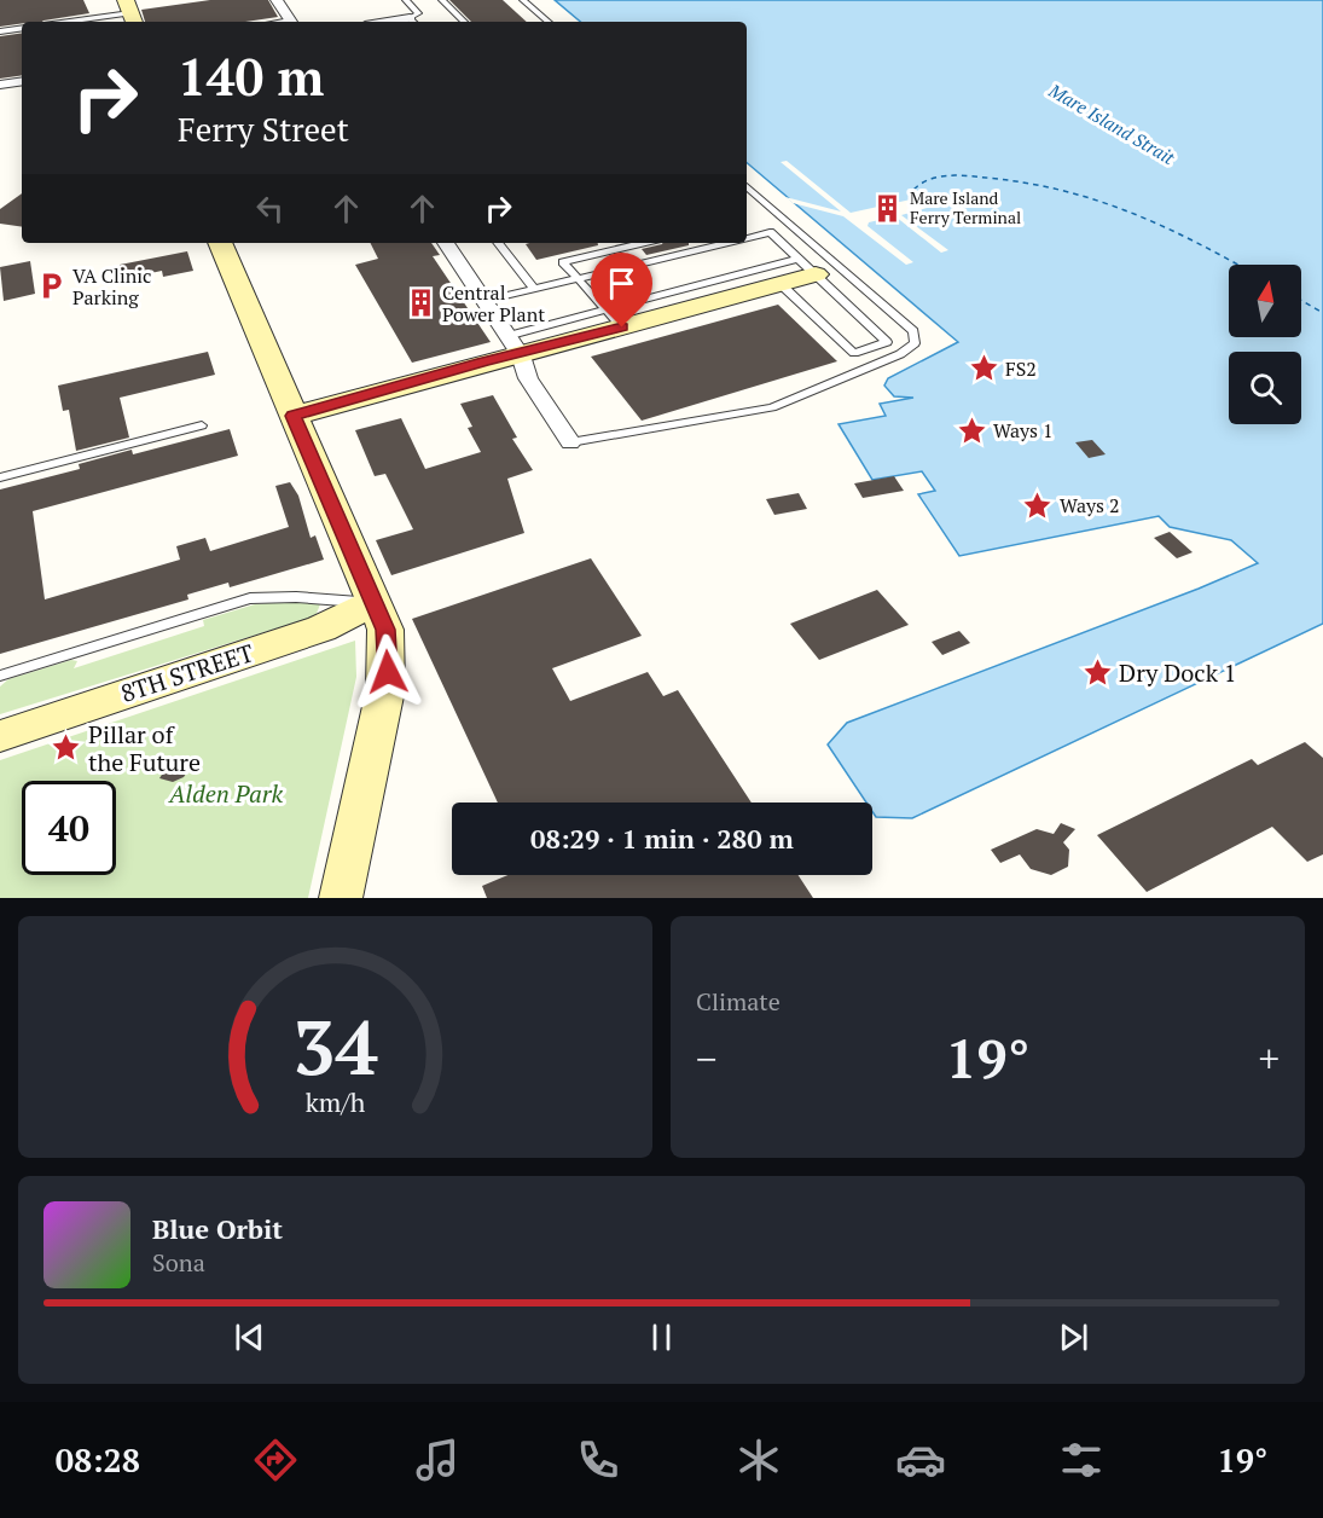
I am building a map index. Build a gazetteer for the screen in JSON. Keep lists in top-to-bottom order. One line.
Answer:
{"streets":{"street":["8TH STREET"]},"water":["Mare Island Strait"],"parks":["Alden Park"],"places":{"building":["Mare Island Ferry Terminal","Central Power Plant"],"parking":["VA Clinic Parking"],"place":["FS2","Ways 1","Ways 2","Dry Dock 1","Pillar of the Future"]},"north":"top","page":{"turn":["140 m","Ferry Street"],"limit":"40","trip":"08:29 · 1 min · 280 m","tile":"Climate","heat":["−","19°","+"],"song":["Blue Orbit","Sona"],"tabs":["08:28","19°"],"gauge":["34","km/h"]}}
